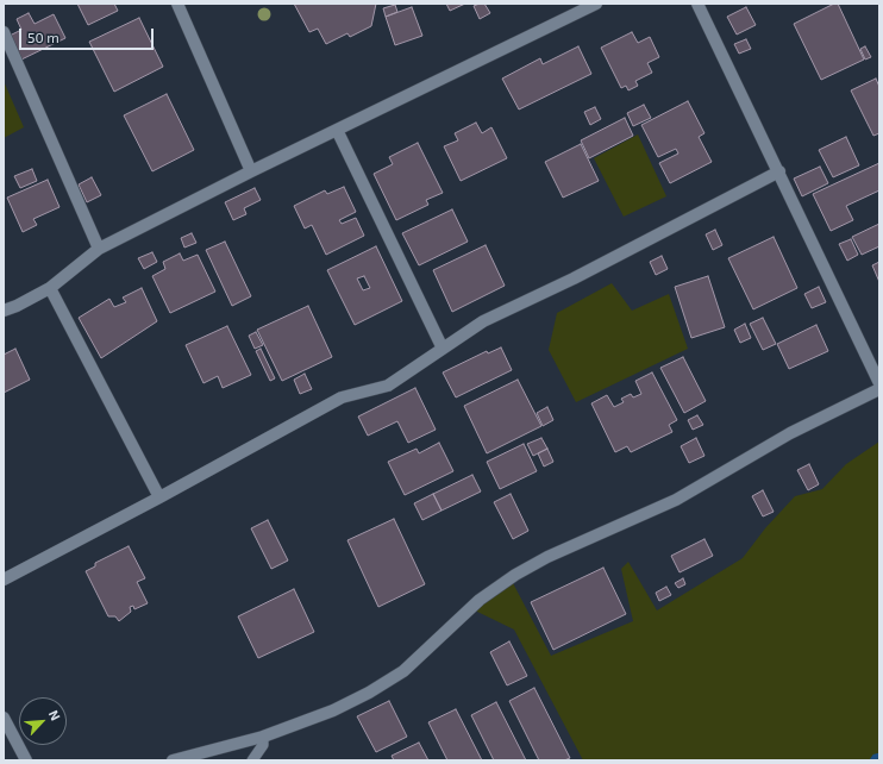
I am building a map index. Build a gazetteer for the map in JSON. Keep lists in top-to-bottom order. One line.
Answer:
{"scale_bar":"50 m","north":"top right"}
